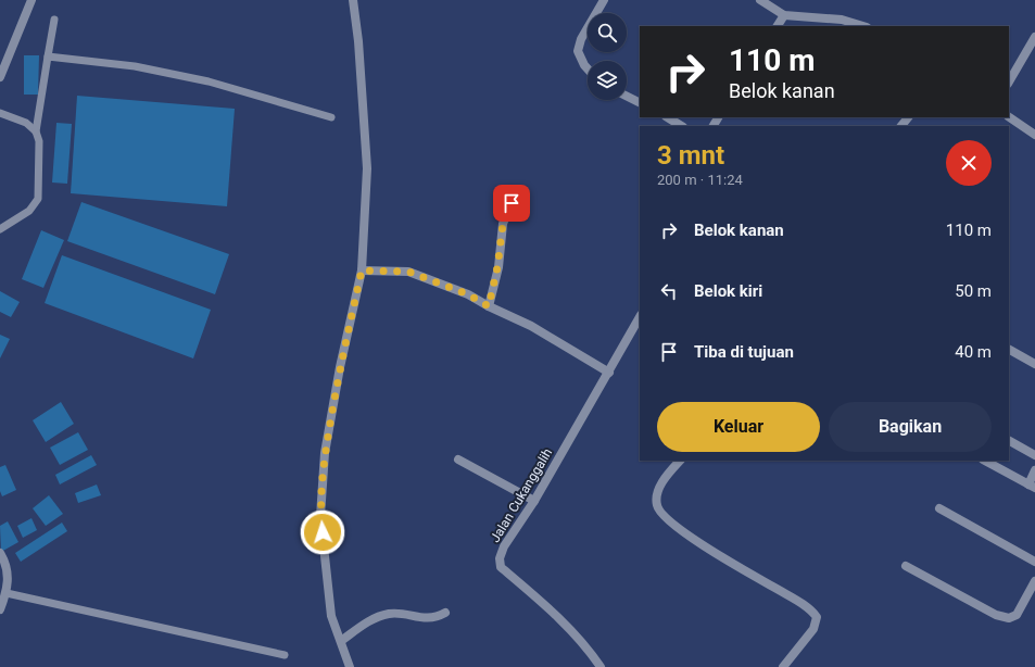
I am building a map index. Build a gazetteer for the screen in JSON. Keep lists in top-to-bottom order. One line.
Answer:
{"streets":{"street":["Jalan Cukanggalih"]},"page":{"turn":["110 m","Belok kanan"],"heading":["3 mnt","200 m · 11:24"],"list":[{"name":"Belok kanan","value":"110 m"},{"name":"Belok kiri","value":"50 m"},{"name":"Tiba di tujuan","value":"40 m"}],"buttons":["Keluar","Bagikan"]}}
